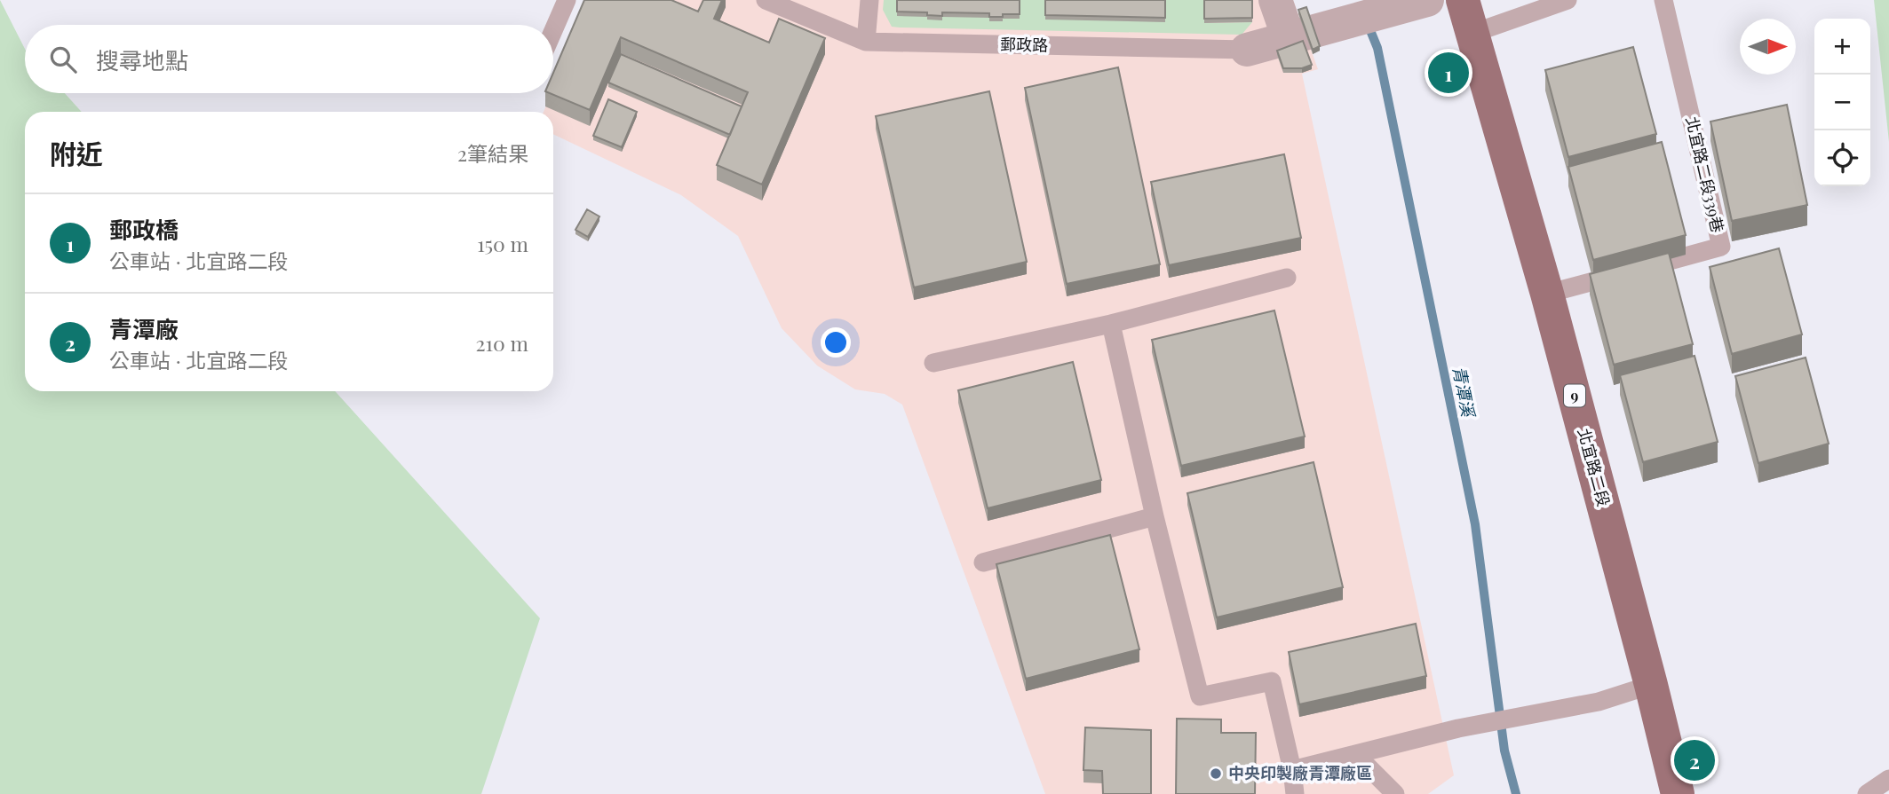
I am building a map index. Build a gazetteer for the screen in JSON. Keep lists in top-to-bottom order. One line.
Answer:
{"streets":{"main road":["9","北宜路二段"],"street":["郵政路"],"lane":["北宜路二段339巷"]},"crossings":[["北宜路二段339巷","北宜路二段"]],"water":["青潭溪"],"places":["中央印製廠青潭廠區"],"north":"right","page":{"map_buttons":["+","−"],"search":"搜尋地點","pins":["1","2"],"heading":["附近","2筆結果"],"list":[{"mark":"1","name":"郵政橋","note":"公車站 · 北宜路二段","value":"150 m"},{"mark":"2","name":"青潭廠","note":"公車站 · 北宜路二段","value":"210 m"}]}}
